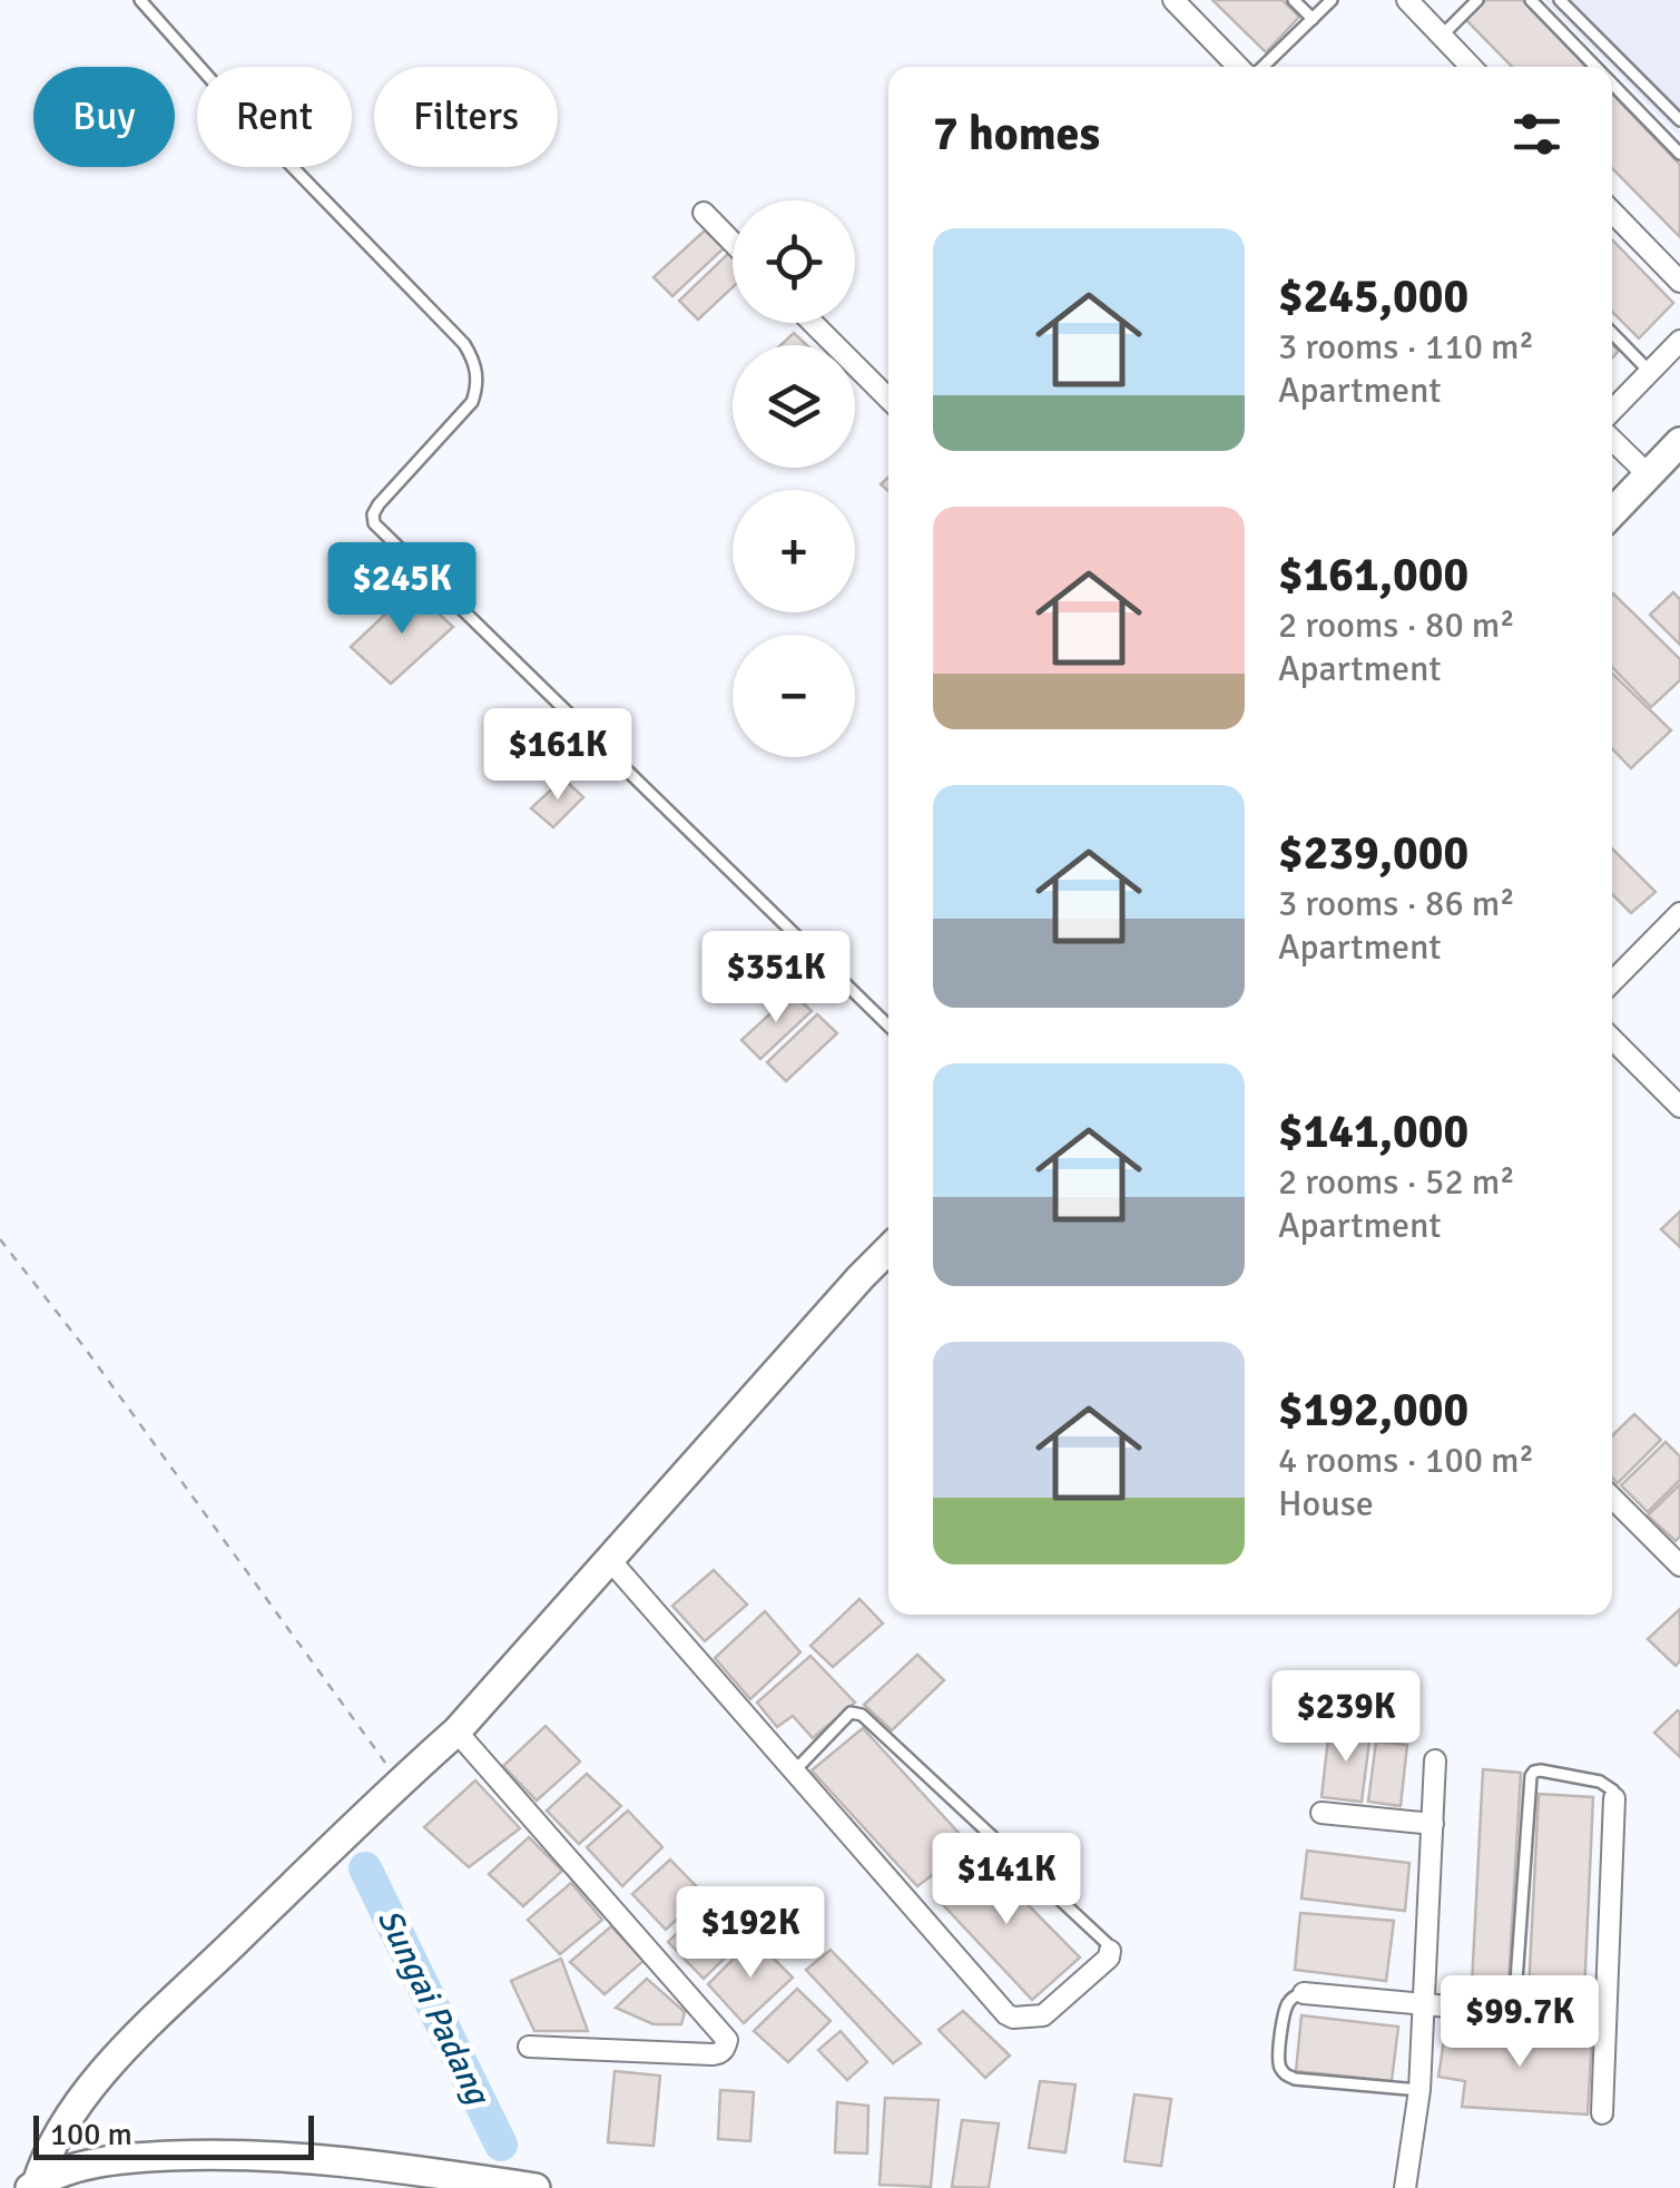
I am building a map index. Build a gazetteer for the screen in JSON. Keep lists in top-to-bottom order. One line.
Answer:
{"water":["Sungai Padang"],"scale_bar":"100 m","page":{"chip":["Buy","Rent","Filters"],"heading":"7 homes","map_buttons":["+","−"],"list":[{"name":"$245,000","note":"3 rooms · 110 m² · Apartment"},{"name":"$161,000","note":"2 rooms · 80 m² · Apartment"},{"name":"$239,000","note":"3 rooms · 86 m² · Apartment"},{"name":"$141,000","note":"2 rooms · 52 m² · Apartment"},{"name":"$192,000","note":"4 rooms · 100 m² · House"}],"price":["$245K","$161K","$351K","$239K","$141K","$192K","$99.7K"],"scale":"100 m"}}
